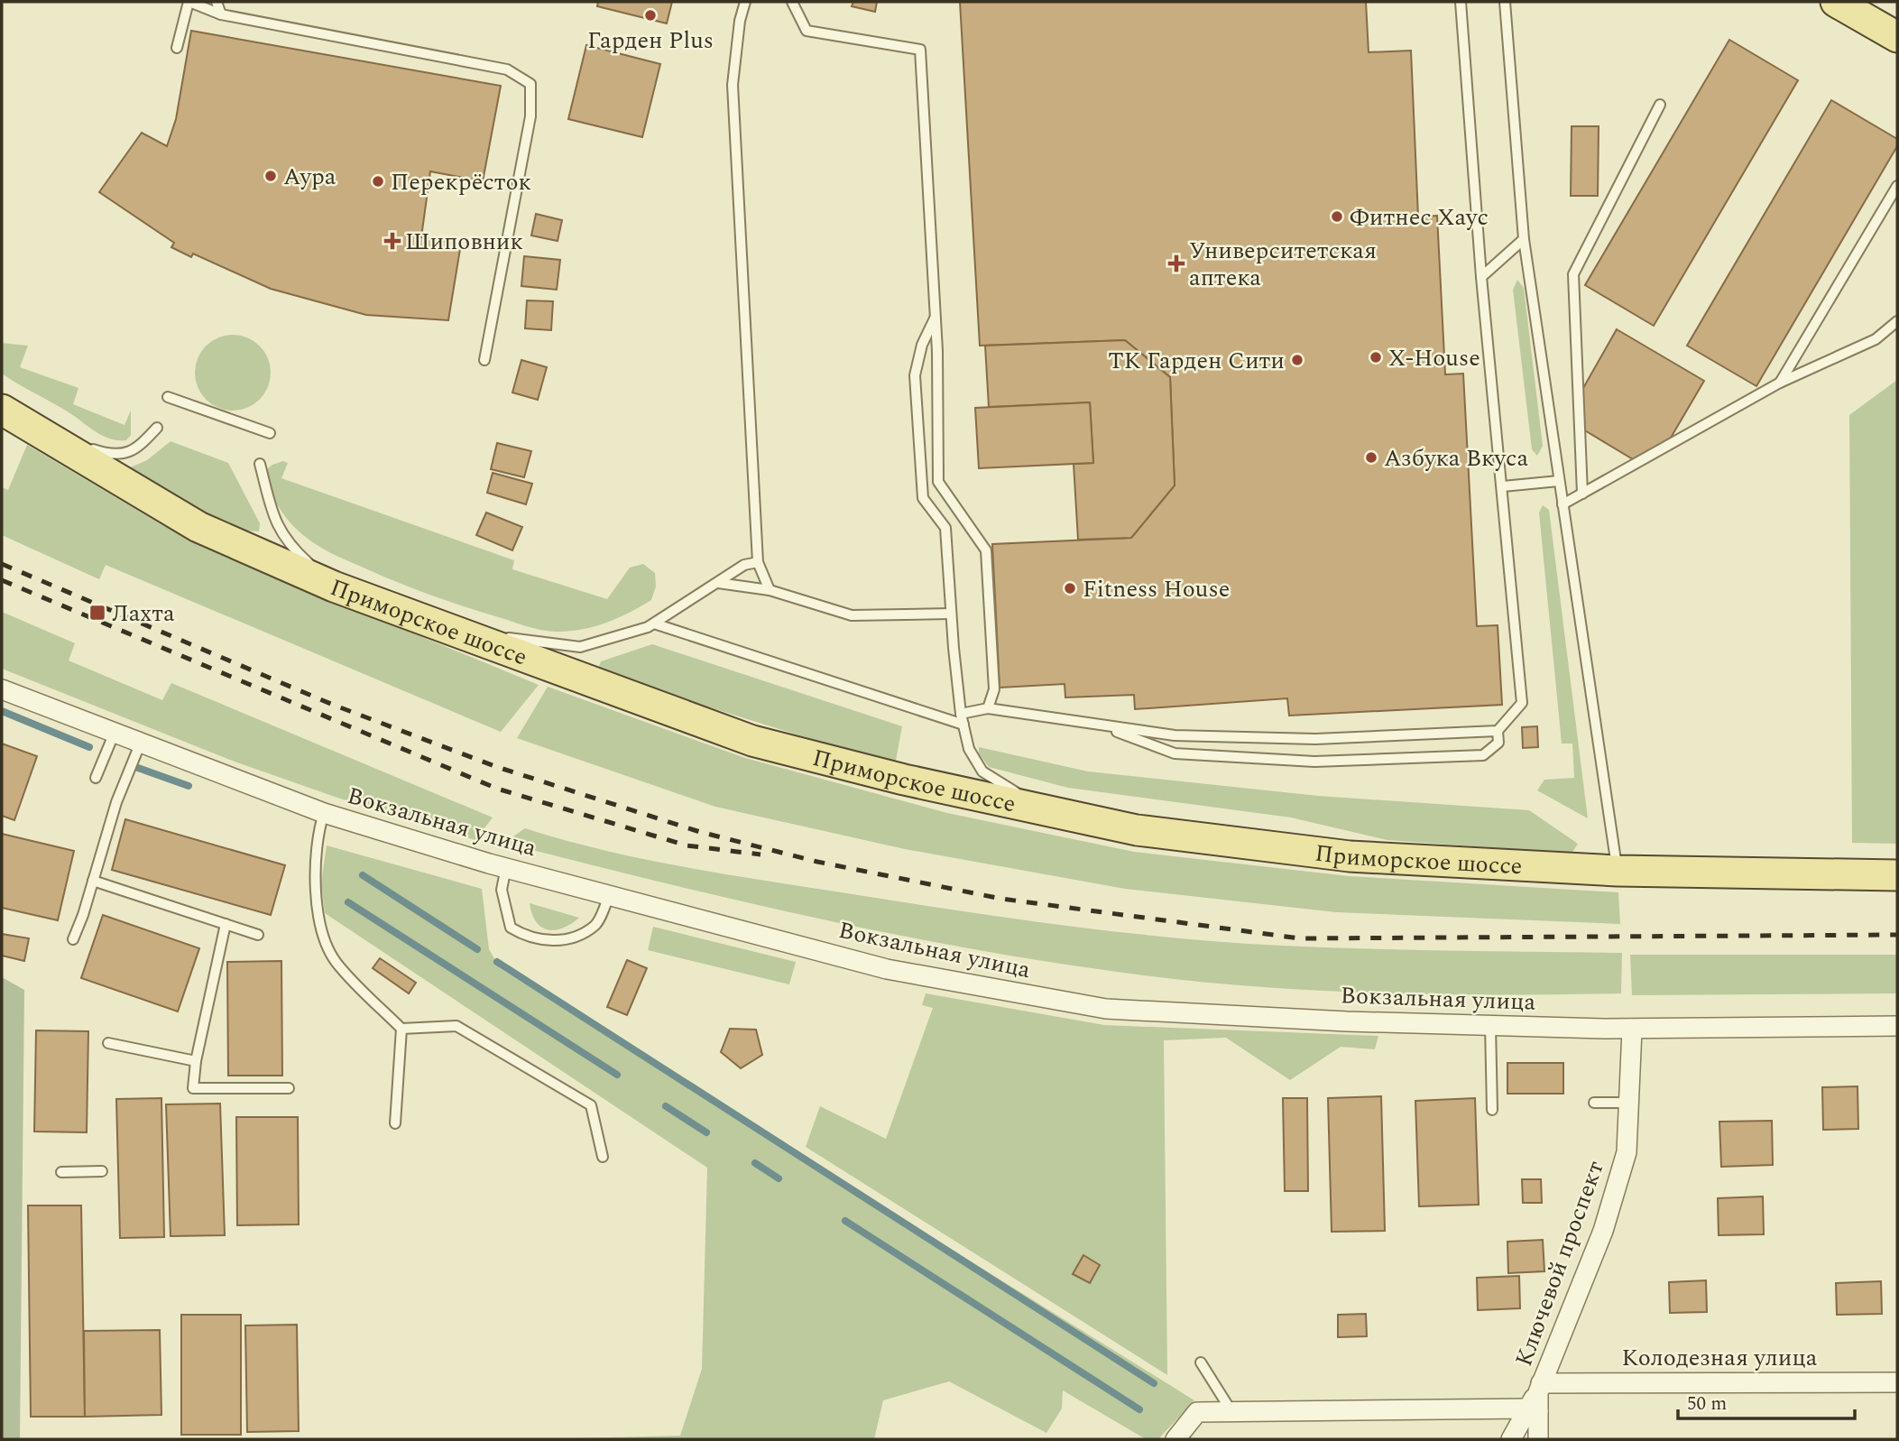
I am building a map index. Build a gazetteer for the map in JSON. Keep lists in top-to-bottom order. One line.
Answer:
{"streets":{"main road":["Приморское шоссе"],"street":["Вокзальная улица","Ключевой проспект","Колодезная улица"]},"crossings":[["Вокзальная улица","Ключевой проспект"],["Ключевой проспект","Колодезная улица"]],"places":{"other":["Гарден Plus","Аура","Перекрёсток","Фитнес Хаус","X-House","ТК Гарден Сити","Азбука Вкуса","Fitness House"],"health":["Шиповник","Университетская аптека"],"transit":["Лахта"]},"scale_bar":"50 m"}
